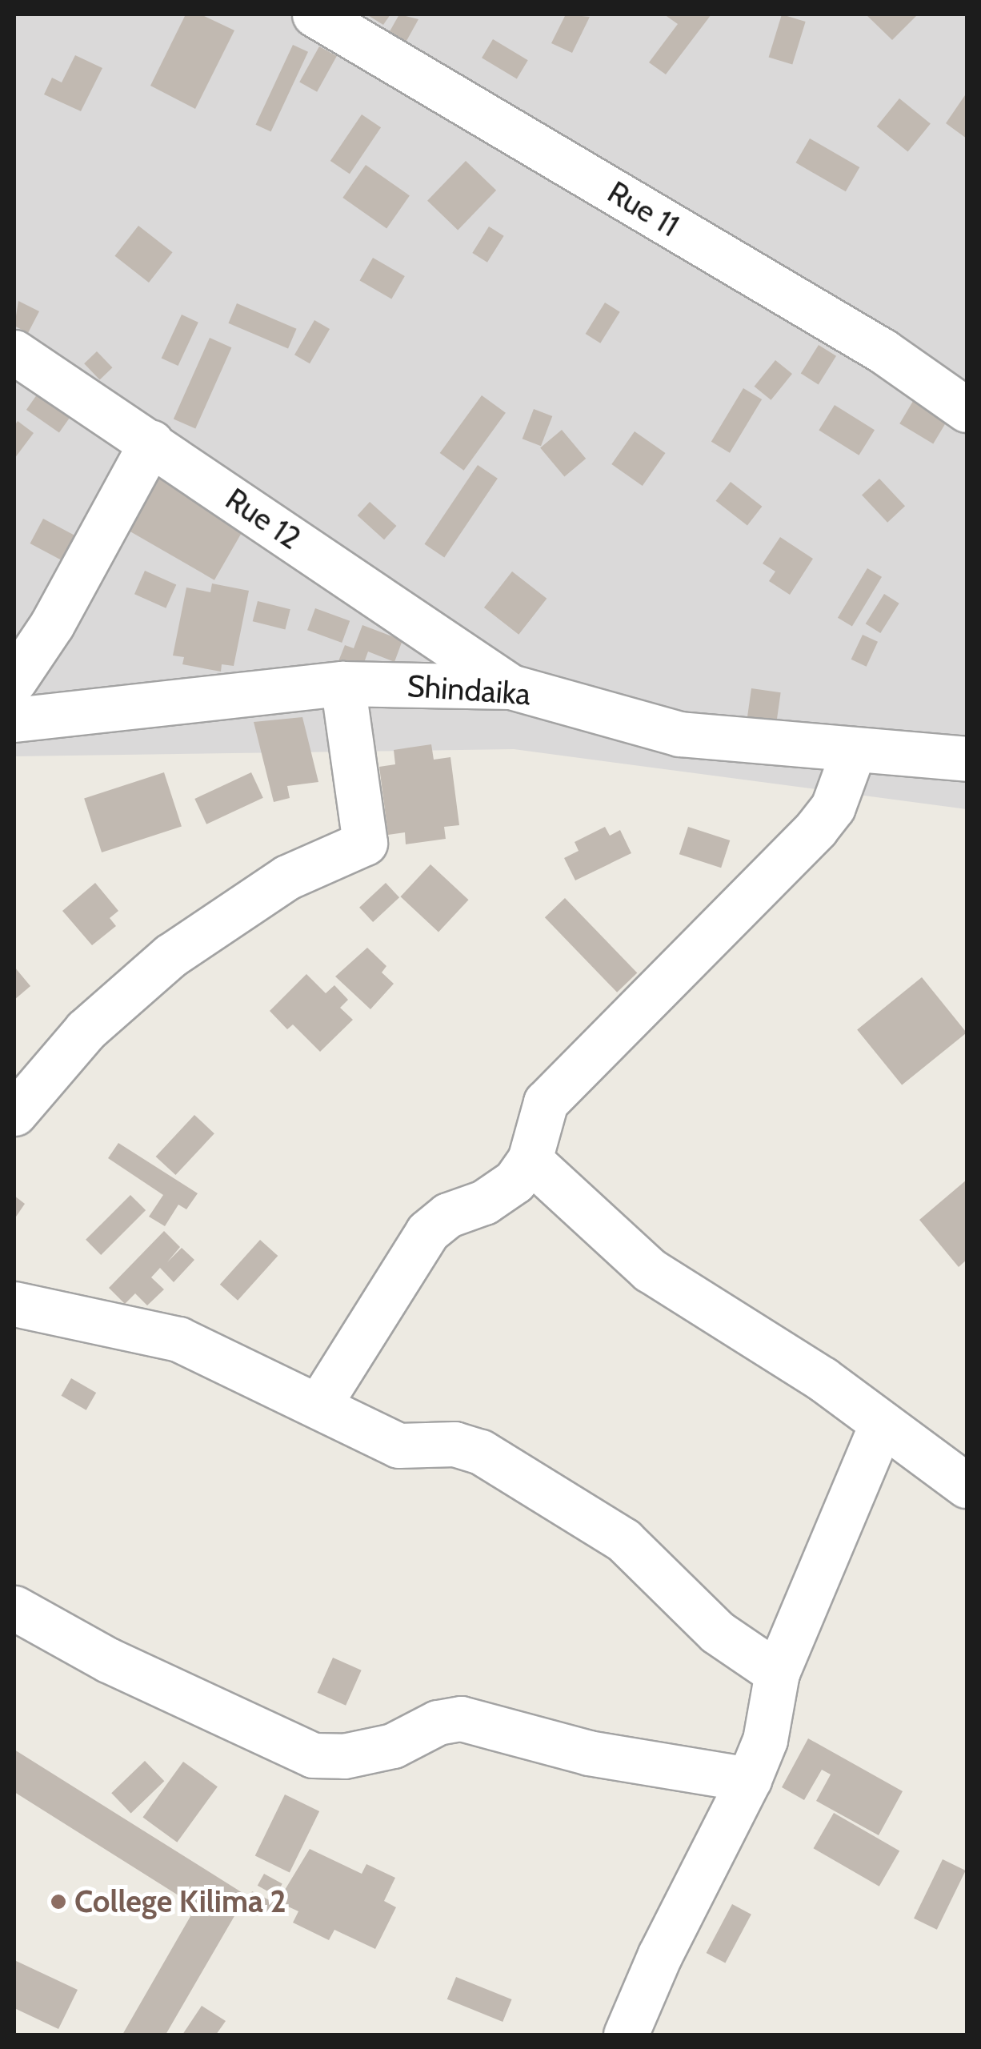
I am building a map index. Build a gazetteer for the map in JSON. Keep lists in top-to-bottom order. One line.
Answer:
{"streets":{"street":["Rue 11","Rue 12","Shindaika"]},"crossings":[["Rue 12","Shindaika"]],"places":["College Kilima 2"]}
